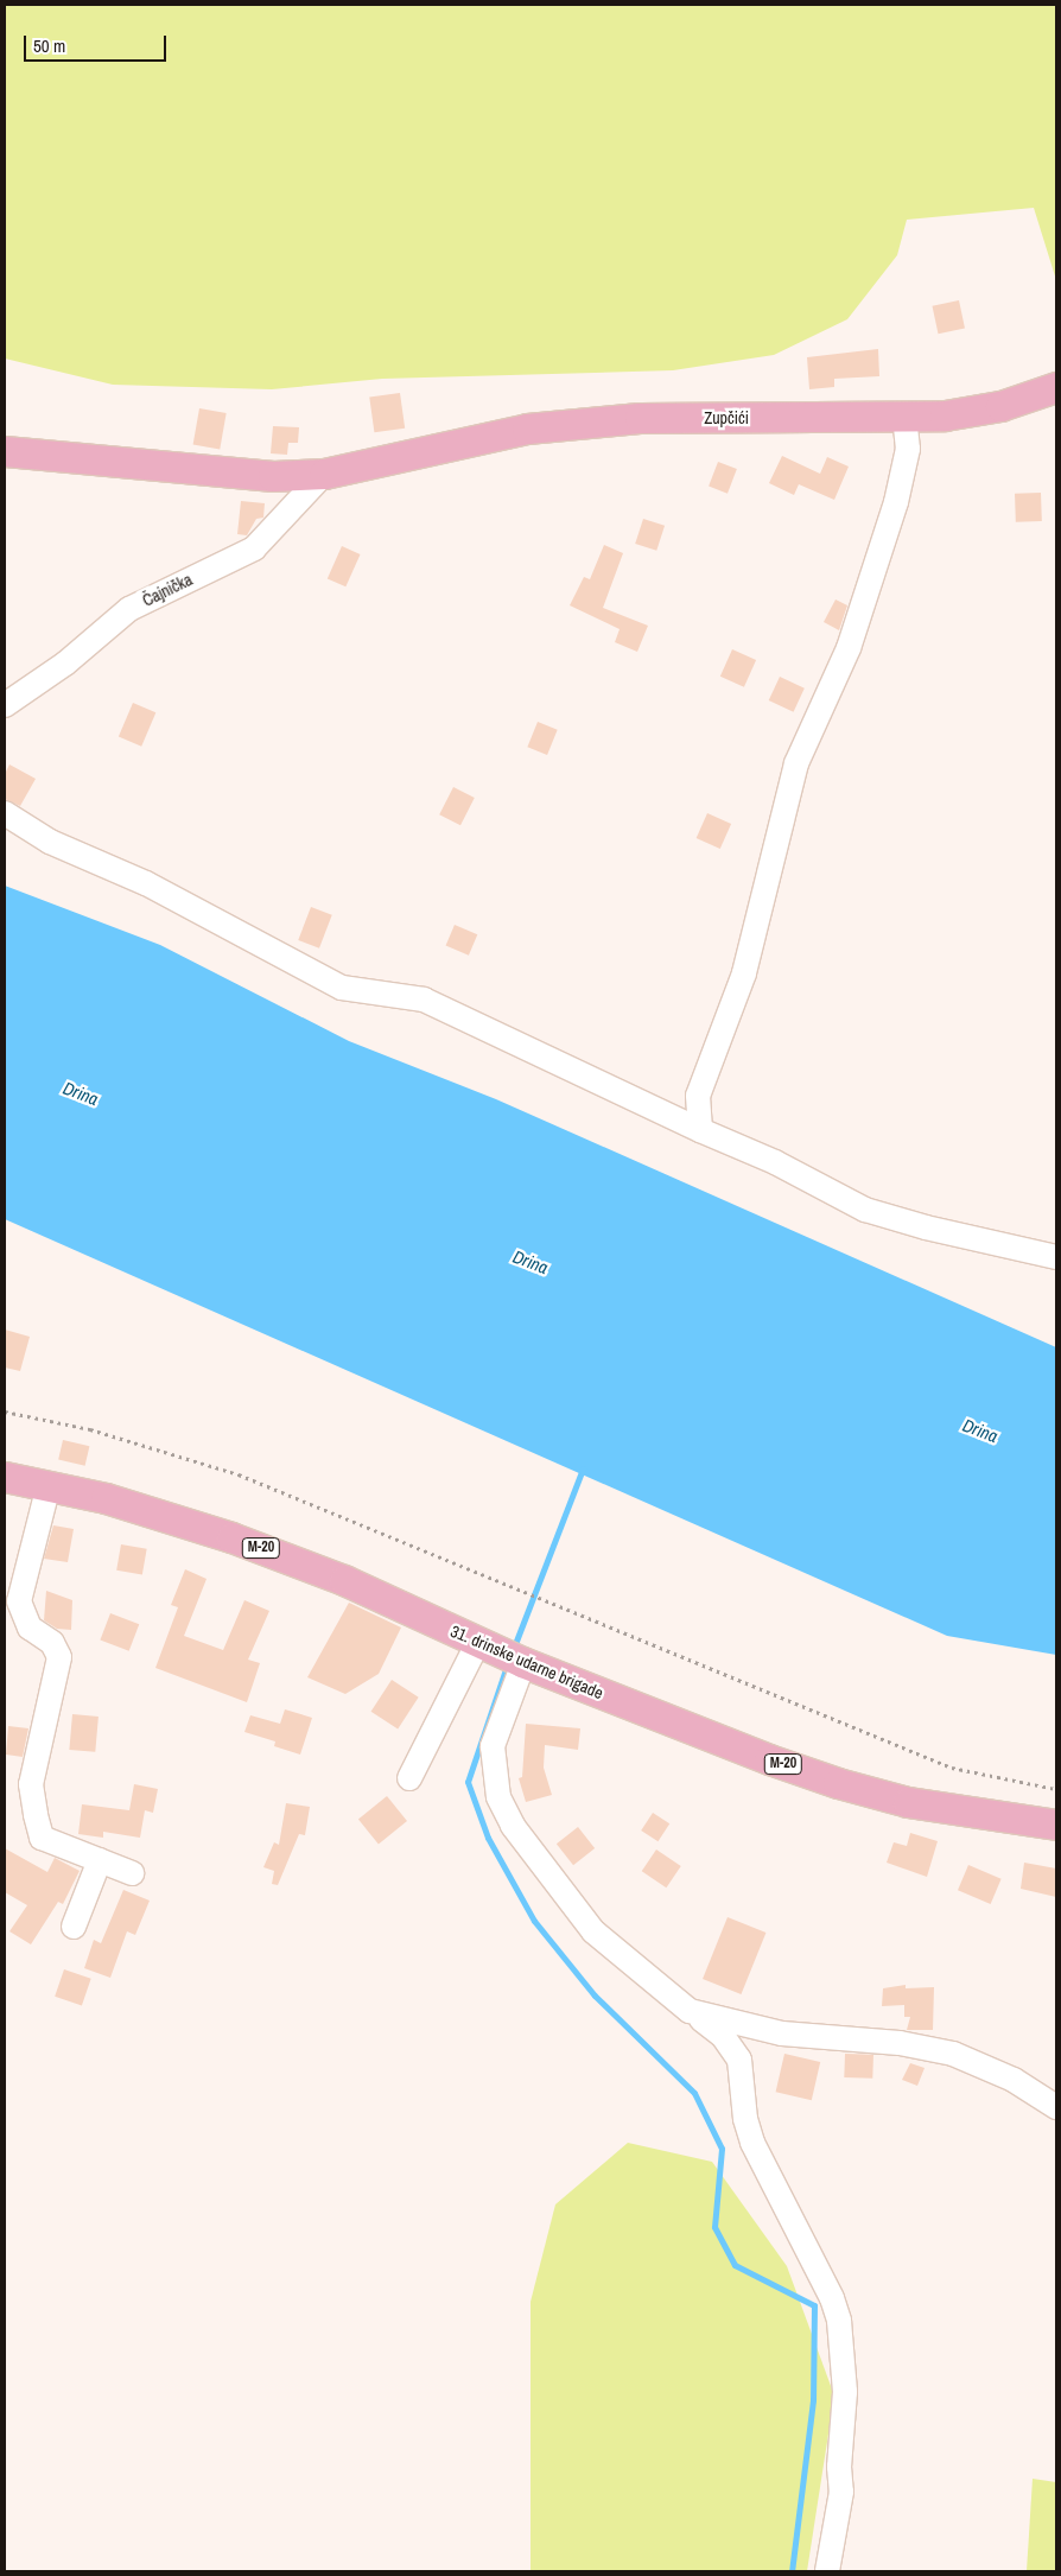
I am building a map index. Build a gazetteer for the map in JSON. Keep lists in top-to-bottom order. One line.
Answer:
{"streets":{"main road":["Zupčići","M-20","31. drinske udarne brigade"],"street":["Čajnička"]},"crossings":[["Zupčići","Čajnička"]],"water":["Drina"],"scale_bar":"50 m"}
